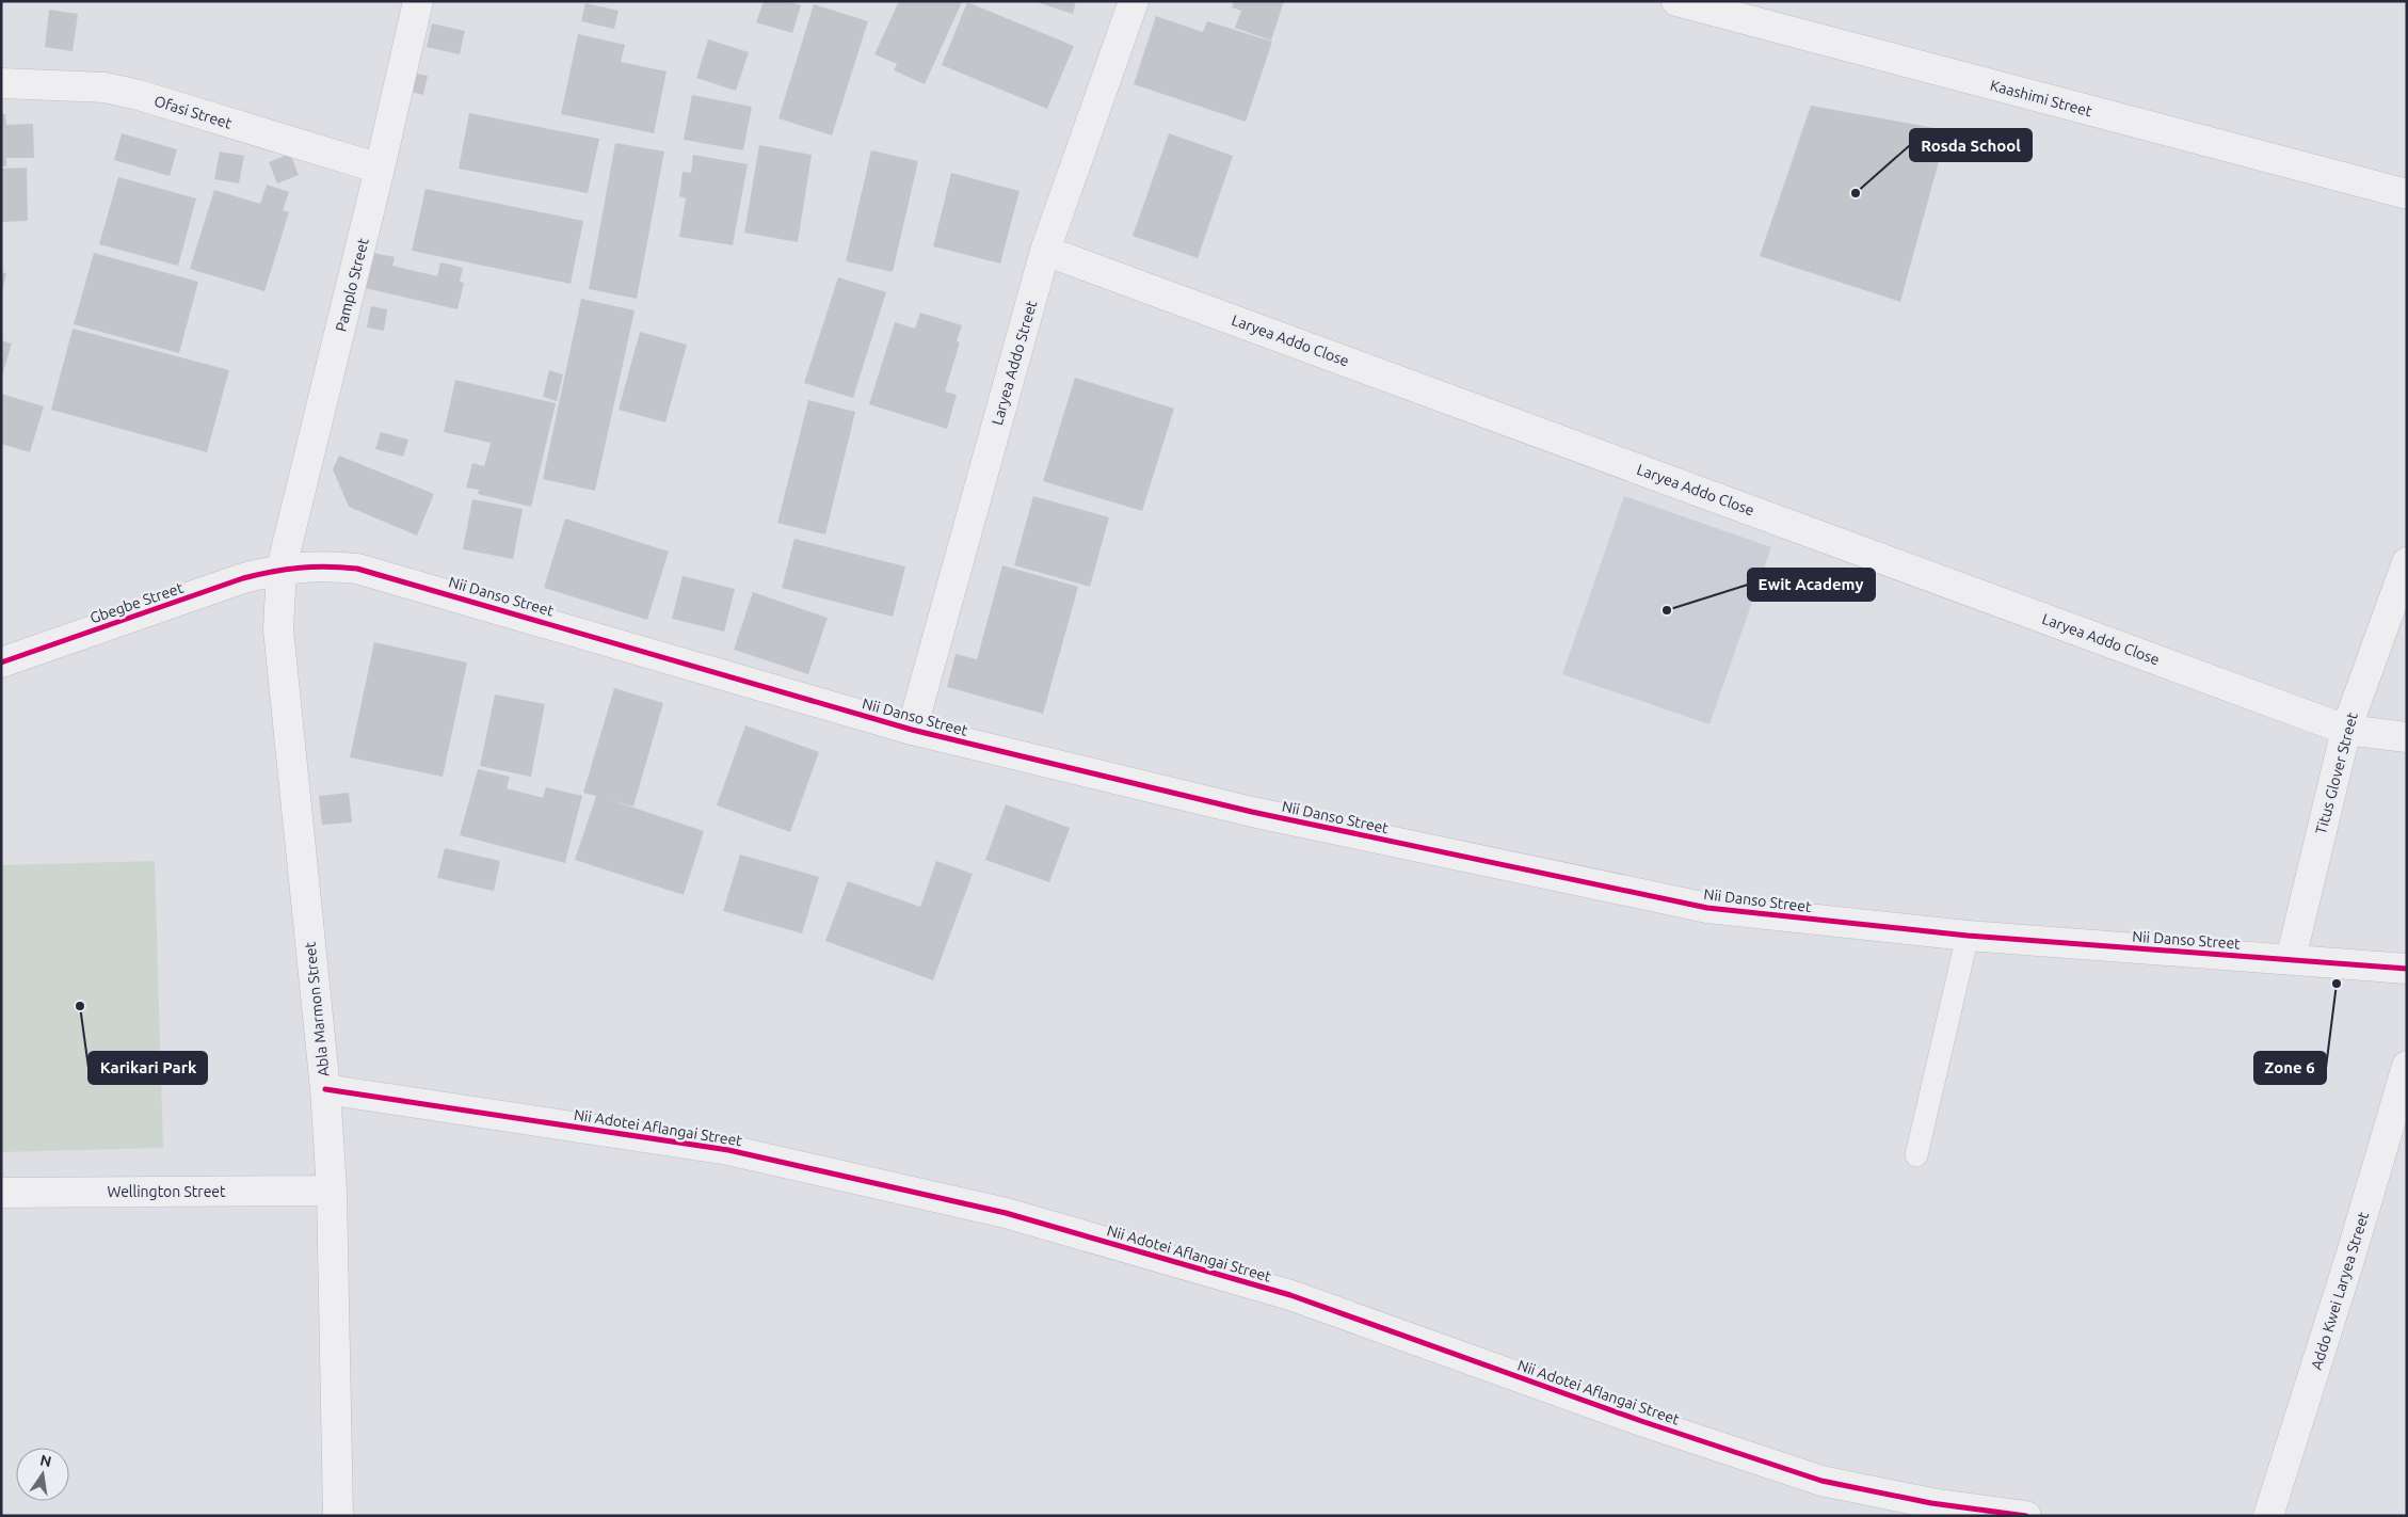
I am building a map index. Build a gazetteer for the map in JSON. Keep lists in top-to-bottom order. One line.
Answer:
{"streets":{"street":["Kaashimi Street","Ofasi Street","Pamplo Street","Laryea Addo Close","Laryea Addo Street","Nii Danso Street","Gbegbe Street","Titus Glover Street","Abla Marmon Street","Nii Adotei Aflangai Street","Wellington Street","Addo Kwei Laryea Street"]},"crossings":[["Ofasi Street","Pamplo Street"],["Pamplo Street","Nii Danso Street"],["Pamplo Street","Gbegbe Street"],["Pamplo Street","Abla Marmon Street"],["Laryea Addo Close","Laryea Addo Street"],["Laryea Addo Close","Titus Glover Street"],["Laryea Addo Street","Nii Danso Street"],["Nii Danso Street","Gbegbe Street"],["Nii Danso Street","Titus Glover Street"],["Nii Danso Street","Abla Marmon Street"],["Gbegbe Street","Abla Marmon Street"],["Abla Marmon Street","Nii Adotei Aflangai Street"],["Abla Marmon Street","Wellington Street"]],"places":["Rosda School","Ewit Academy","Zone 6","Karikari Park"],"north":"top"}
